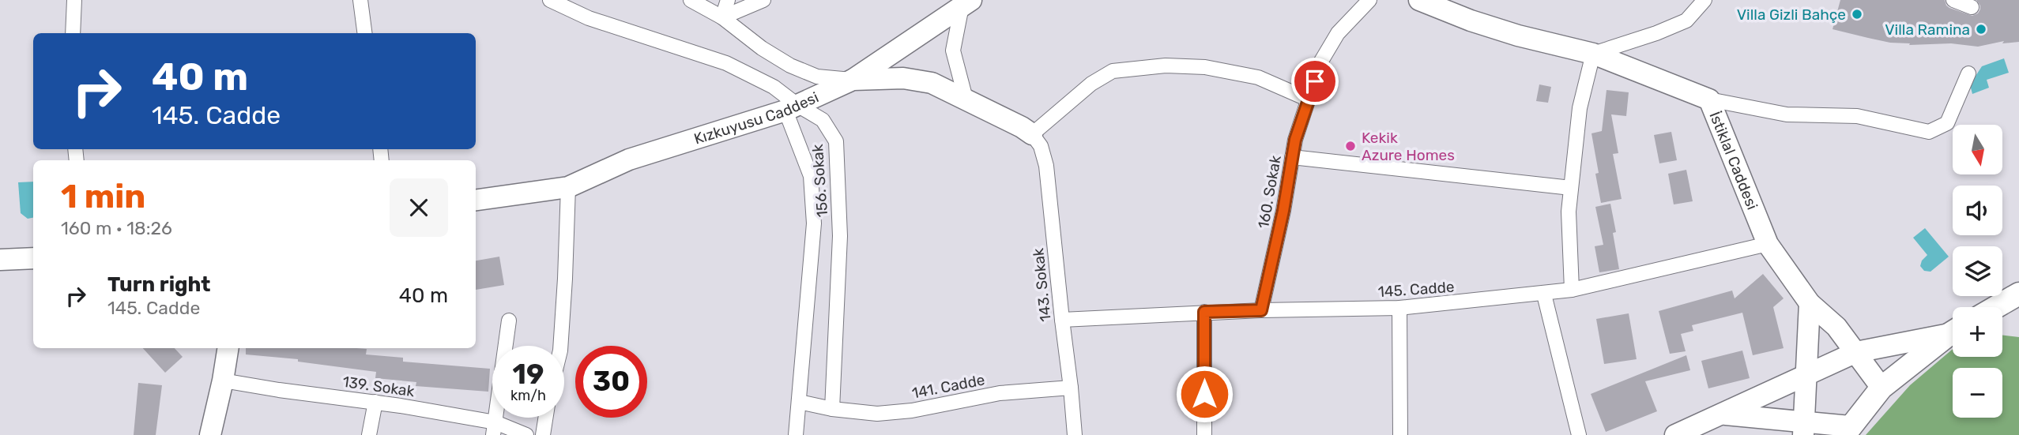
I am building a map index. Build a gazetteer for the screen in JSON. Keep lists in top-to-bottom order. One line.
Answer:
{"streets":{"street":["Kızkuyusu Caddesi","İstiklal Caddesi","156. Sokak","160. Sokak","143. Sokak","145. Cadde","139. Sokak","141. Cadde"]},"crossings":[["Kızkuyusu Caddesi","156. Sokak"],["Kızkuyusu Caddesi","143. Sokak"],["İstiklal Caddesi","145. Cadde"],["156. Sokak","141. Cadde"],["160. Sokak","145. Cadde"],["143. Sokak","145. Cadde"],["143. Sokak","141. Cadde"]],"places":["Villa Gizli Bahçe","Villa Ramina","Kekik Azure Homes"],"north":"bottom","page":{"turn":["40 m","145. Cadde"],"map_buttons":["+","−"],"heading":["1 min","160 m · 18:26"],"list":[{"name":"Turn right","note":"145. Cadde","value":"40 m"}],"speed":"19 km/h","limit":"30"}}
